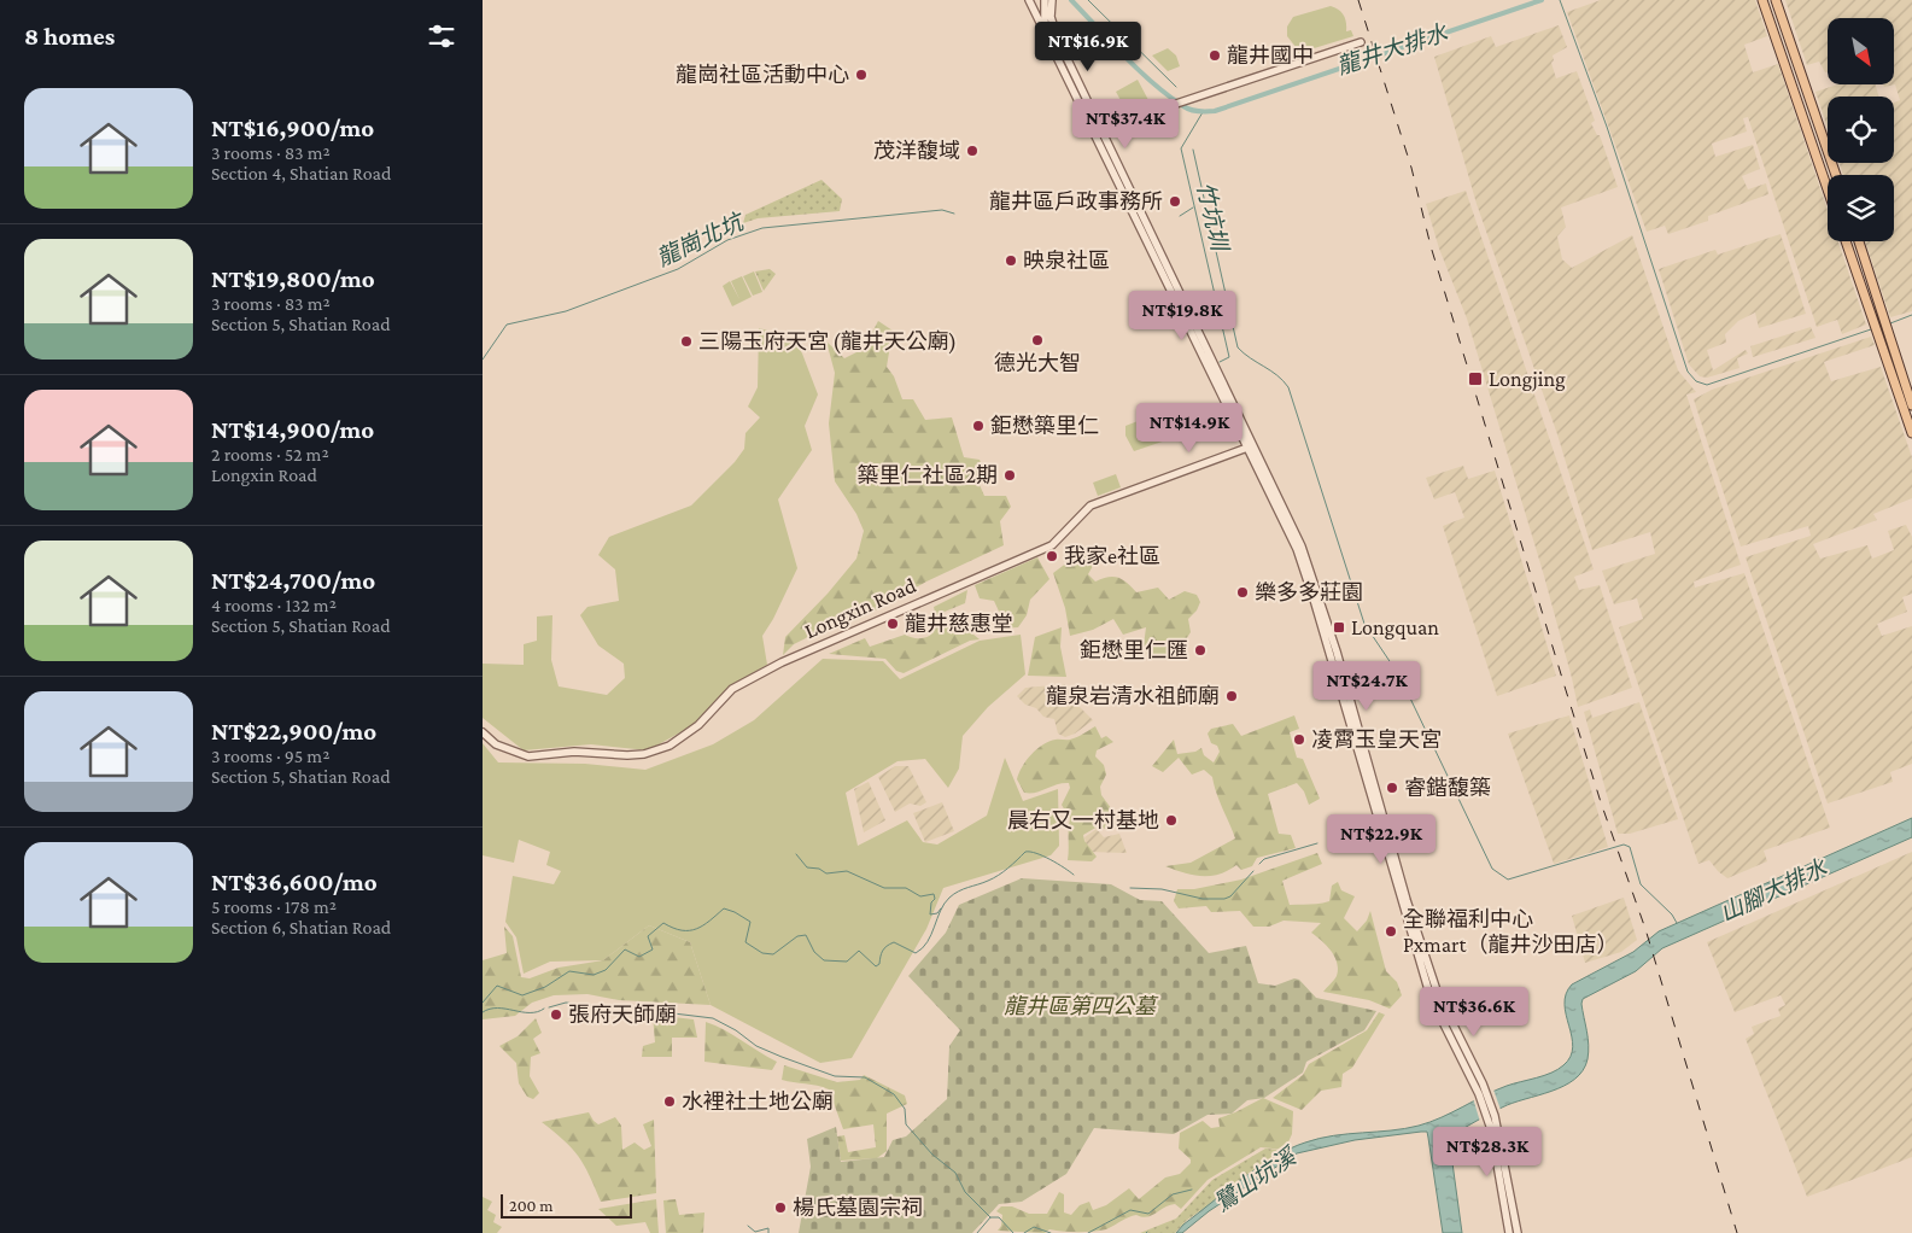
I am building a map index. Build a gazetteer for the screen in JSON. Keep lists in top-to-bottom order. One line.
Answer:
{"streets":{"street":["Longxin Road"]},"water":["龍井大排水","竹坑圳","龍崗北坑","山腳大排水","鷺山坑溪"],"parks":["龍井區第四公墓"],"places":{"other":["龍井國中","龍崗社區活動中心","茂洋馥域","龍井區戶政事務所","映泉社區","德光大智","三陽玉府天宮 (龍井天公廟)","鉅懋築里仁","築里仁社區2期","我家e社區","樂多多莊園","龍井慈惠堂","鉅懋里仁匯","龍泉岩清水祖師廟","凌霄玉皇天宮","睿鍇馥築","晨右又一村基地","全聯福利中心 Pxmart（龍井沙田店）","張府天師廟","水裡社土地公廟","楊氏墓園宗祠"],"transit":["Longjing","Longquan"]},"scale_bar":"200 m","north":"bottom right","page":{"heading":"8 homes","price":["NT$16.9K","NT$37.4K","NT$19.8K","NT$14.9K","NT$24.7K","NT$22.9K","NT$36.6K","NT$28.3K"],"list":[{"name":"NT$16,900/mo","note":"3 rooms · 83 m² · Section 4, Shatian Road"},{"name":"NT$19,800/mo","note":"3 rooms · 83 m² · Section 5, Shatian Road"},{"name":"NT$14,900/mo","note":"2 rooms · 52 m² · Longxin Road"},{"name":"NT$24,700/mo","note":"4 rooms · 132 m² · Section 5, Shatian Road"},{"name":"NT$22,900/mo","note":"3 rooms · 95 m² · Section 5, Shatian Road"},{"name":"NT$36,600/mo","note":"5 rooms · 178 m² · Section 6, Shatian Road"}],"scale":"200 m"}}
